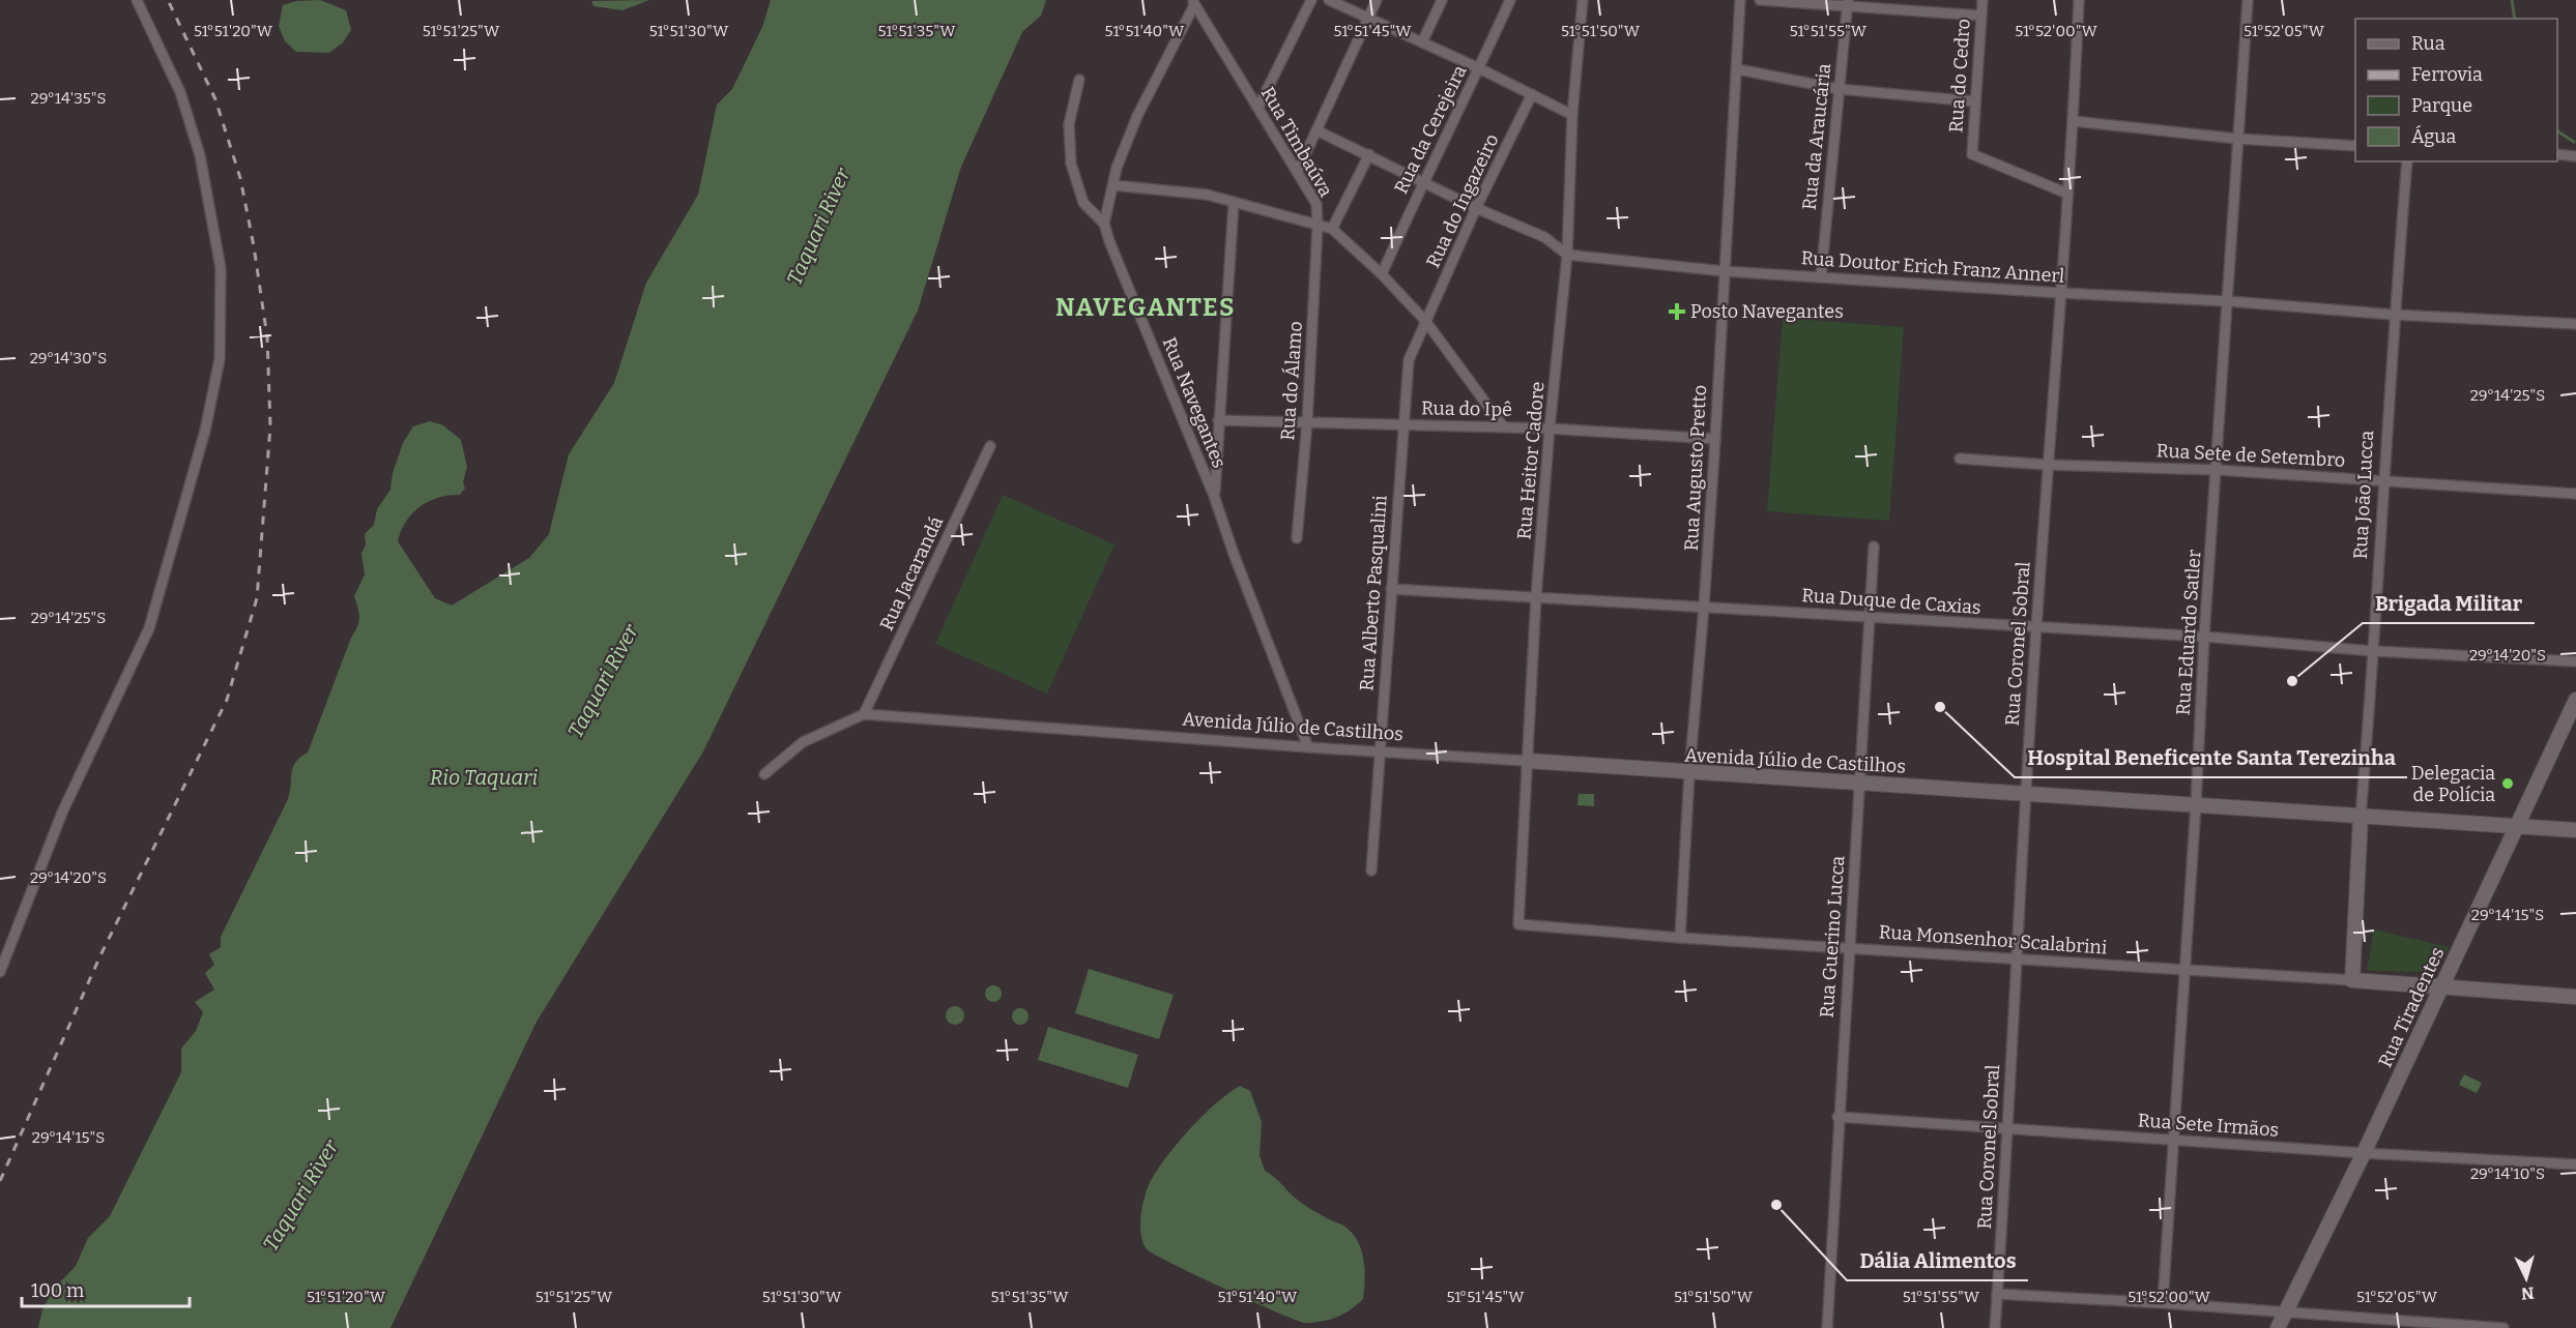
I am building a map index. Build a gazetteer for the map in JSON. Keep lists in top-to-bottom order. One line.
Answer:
{"streets":{"street":["Rua do Cedro","Rua da Cerejeira","Rua da Araucária","Rua Timbaúva","Rua do Ingazeiro","Rua Doutor Erich Franz Annerl","Rua do Álamo","Rua Navegantes","Rua do Ipê","Rua Sete de Setembro","Rua Heitor Cadore","Rua Augusto Pretto","Rua João Lucca","Rua Jacarandá","Rua Alberto Pasqualini","Rua Duque de Caxias","Rua Eduardo Satler","Rua Coronel Sobral","Avenida Júlio de Castilhos","Rua Guerino Lucca","Rua Monsenhor Scalabrini","Rua Tiradentes","Rua Sete Irmãos"]},"crossings":[["Rua do Cedro","Rua Coronel Sobral"],["Rua da Araucária","Rua Doutor Erich Franz Annerl"],["Rua Timbaúva","Rua do Álamo"],["Rua do Ingazeiro","Rua Alberto Pasqualini"],["Rua Doutor Erich Franz Annerl","Rua Heitor Cadore"],["Rua Doutor Erich Franz Annerl","Rua Augusto Pretto"],["Rua Doutor Erich Franz Annerl","Rua João Lucca"],["Rua Doutor Erich Franz Annerl","Rua Eduardo Satler"],["Rua Doutor Erich Franz Annerl","Rua Coronel Sobral"],["Rua do Álamo","Rua do Ipê"],["Rua Navegantes","Avenida Júlio de Castilhos"],["Rua do Ipê","Rua Heitor Cadore"],["Rua do Ipê","Rua Augusto Pretto"],["Rua do Ipê","Rua Alberto Pasqualini"],["Rua Sete de Setembro","Rua João Lucca"],["Rua Sete de Setembro","Rua Eduardo Satler"],["Rua Sete de Setembro","Rua Coronel Sobral"],["Rua Heitor Cadore","Rua Duque de Caxias"],["Rua Heitor Cadore","Avenida Júlio de Castilhos"],["Rua Heitor Cadore","Rua Monsenhor Scalabrini"],["Rua Augusto Pretto","Rua Duque de Caxias"],["Rua Augusto Pretto","Avenida Júlio de Castilhos"],["Rua Augusto Pretto","Rua Monsenhor Scalabrini"],["Rua João Lucca","Rua Duque de Caxias"],["Rua João Lucca","Avenida Júlio de Castilhos"],["Rua João Lucca","Rua Monsenhor Scalabrini"],["Rua Jacarandá","Avenida Júlio de Castilhos"],["Rua Alberto Pasqualini","Rua Duque de Caxias"],["Rua Alberto Pasqualini","Avenida Júlio de Castilhos"],["Rua Duque de Caxias","Rua Eduardo Satler"],["Rua Duque de Caxias","Rua Coronel Sobral"],["Rua Duque de Caxias","Rua Guerino Lucca"],["Rua Eduardo Satler","Avenida Júlio de Castilhos"],["Rua Eduardo Satler","Rua Monsenhor Scalabrini"],["Rua Eduardo Satler","Rua Sete Irmãos"],["Rua Coronel Sobral","Avenida Júlio de Castilhos"],["Rua Coronel Sobral","Rua Monsenhor Scalabrini"],["Rua Coronel Sobral","Rua Sete Irmãos"],["Avenida Júlio de Castilhos","Rua Guerino Lucca"],["Avenida Júlio de Castilhos","Rua Tiradentes"],["Rua Guerino Lucca","Rua Monsenhor Scalabrini"],["Rua Guerino Lucca","Rua Sete Irmãos"],["Rua Monsenhor Scalabrini","Rua Tiradentes"],["Rua Tiradentes","Rua Sete Irmãos"]],"districts":["NAVEGANTES"],"water":["Taquari River","Rio Taquari"],"places":{"health":["Posto Navegantes"],"other":["Brigada Militar","Hospital Beneficente Santa Terezinha","Delegacia de Polícia","Dália Alimentos"]},"legend":["Rua","Ferrovia","Parque","Água"],"scale_bar":"100 m","north":"bottom","coordinates":["51°51'20\"W","51°51'25\"W","51°51'30\"W","51°51'35\"W","51°51'40\"W","51°51'45\"W","51°51'50\"W","51°51'55\"W","51°52'00\"W","51°52'05\"W","29°14'35\"S","29°14'30\"S","29°14'25\"S","29°14'20\"S","29°14'15\"S","29°14'10\"S"]}
